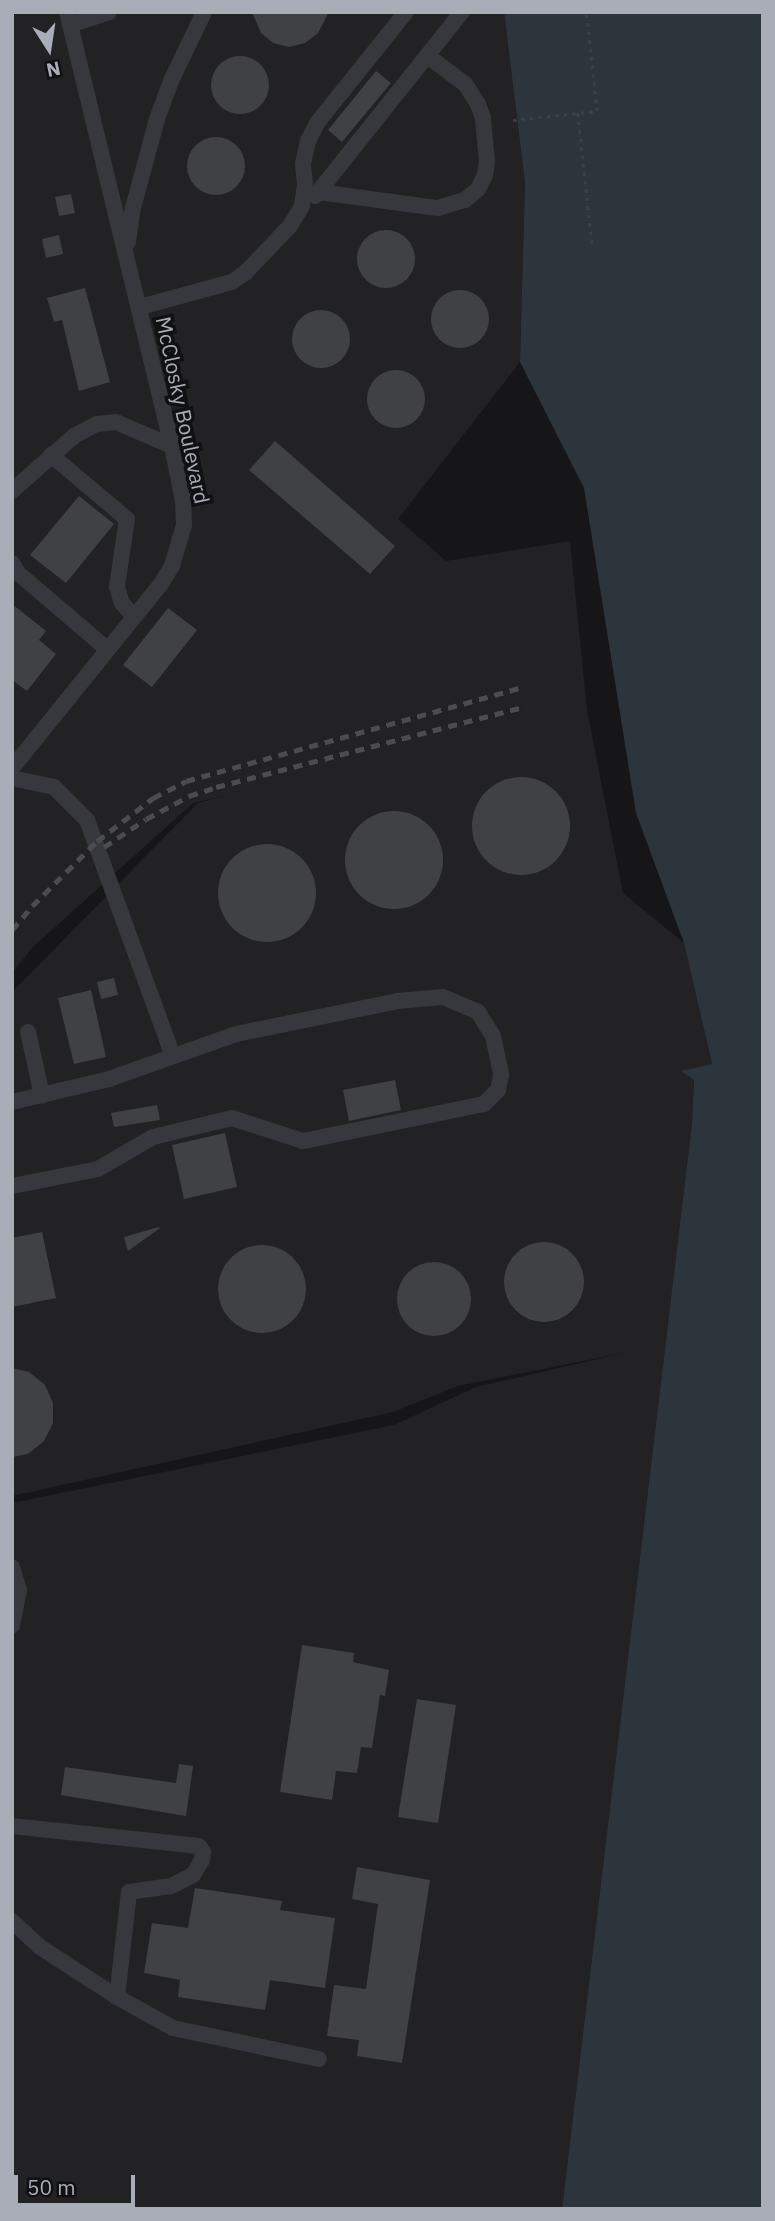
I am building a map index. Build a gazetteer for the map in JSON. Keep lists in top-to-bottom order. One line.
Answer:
{"streets":{"street":["McClosky Boulevard"]},"scale_bar":"50 m","north":"bottom"}
